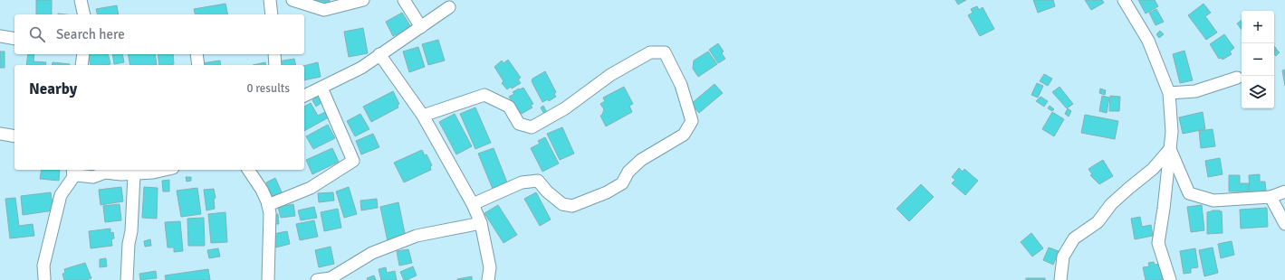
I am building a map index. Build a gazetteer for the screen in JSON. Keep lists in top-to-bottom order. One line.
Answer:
{"page":{"map_buttons":["+","−"],"search":"Search here","heading":["Nearby","0 results"]}}
